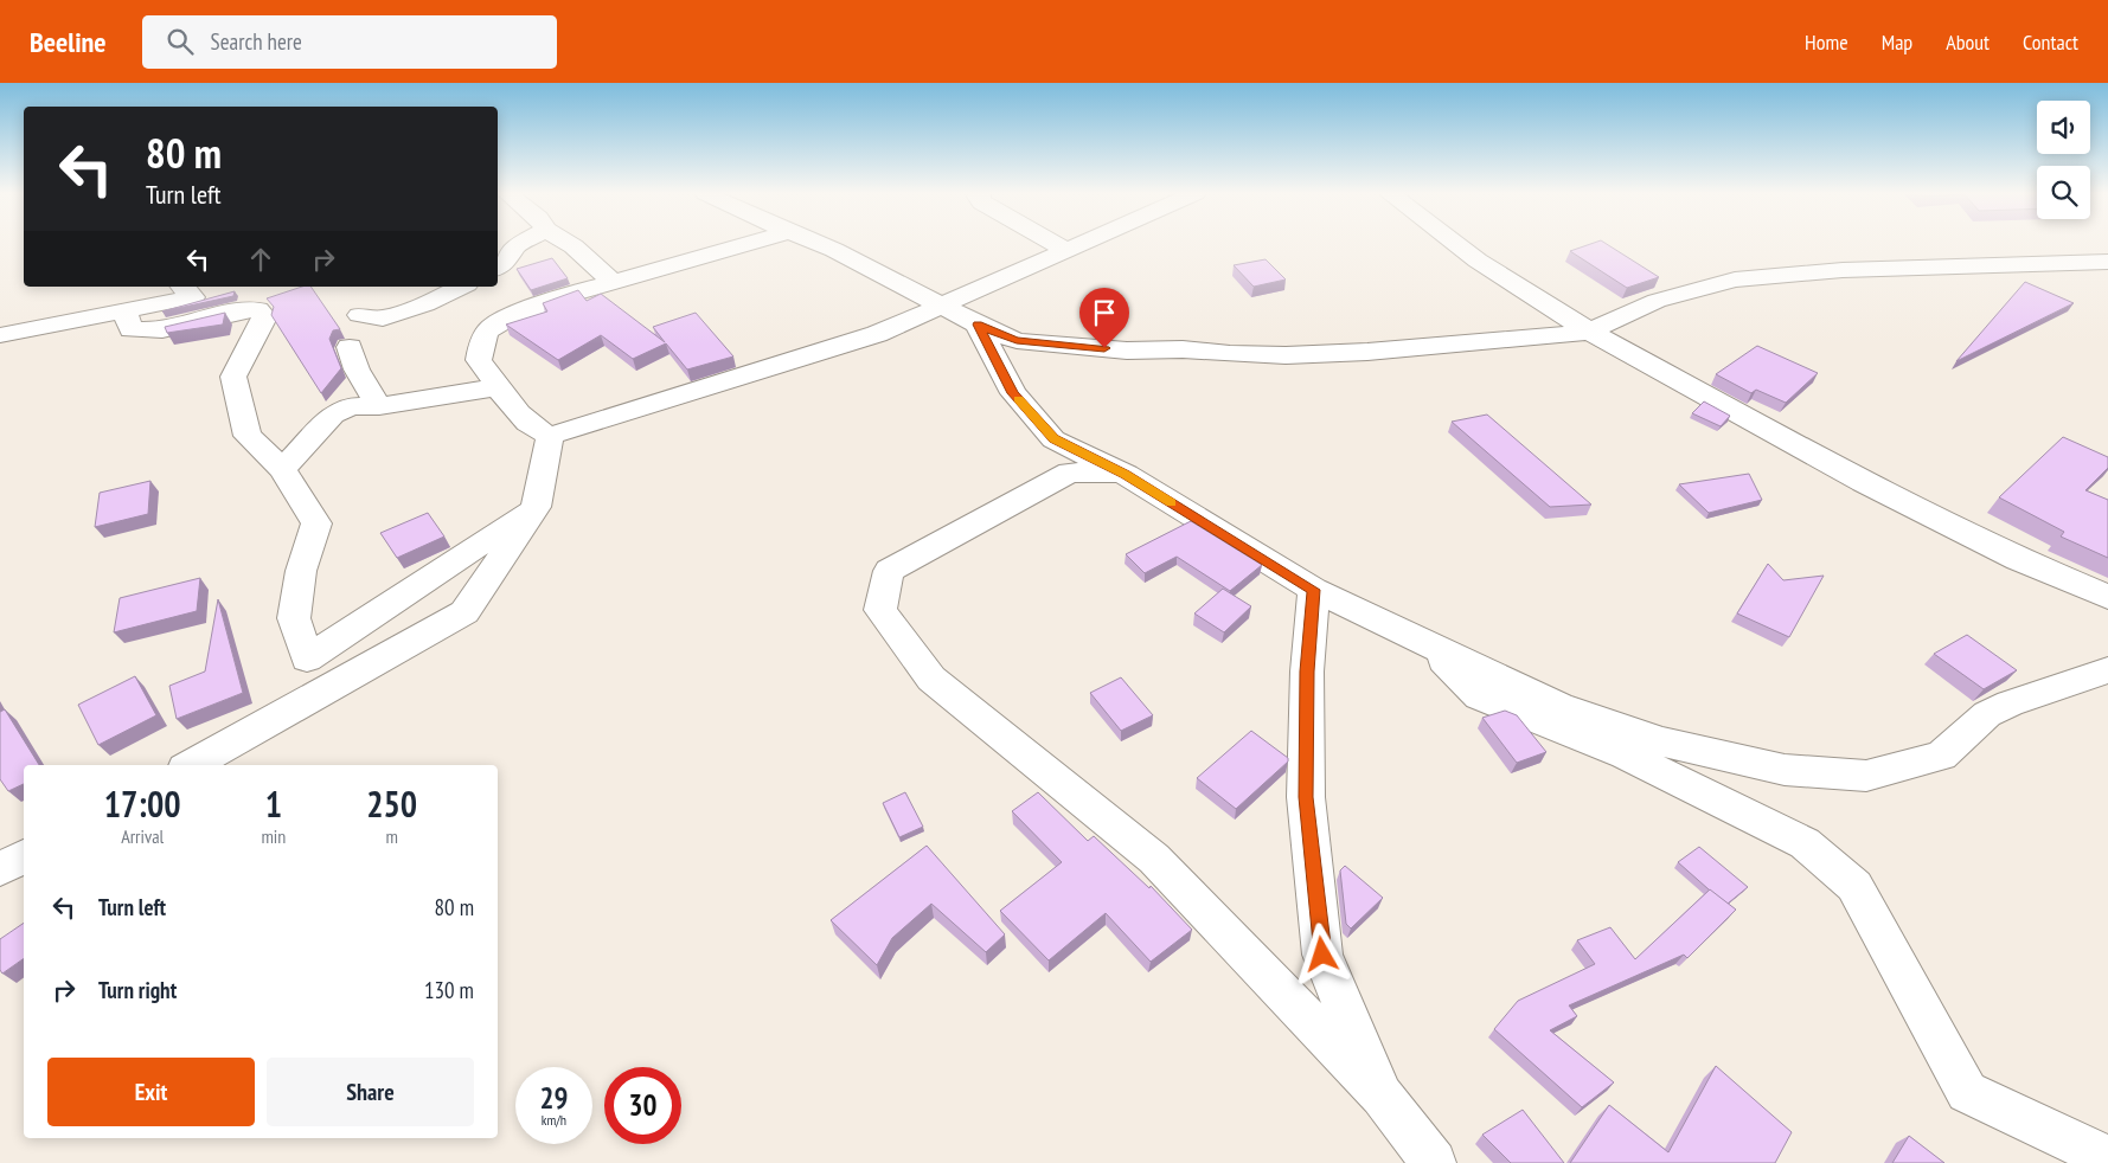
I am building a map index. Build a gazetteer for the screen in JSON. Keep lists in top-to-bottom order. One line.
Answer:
{"page":{"header":"Beeline","search":"Search here","nav":["Home","Map","About","Contact"],"turn":["80 m","Turn left"],"eta":["17:00","Arrival","1","min","250","m"],"list":[{"name":"Turn left","value":"80 m"},{"name":"Turn right","value":"130 m"}],"buttons":["Exit","Share"],"speed":"29 km/h","limit":"30"}}
